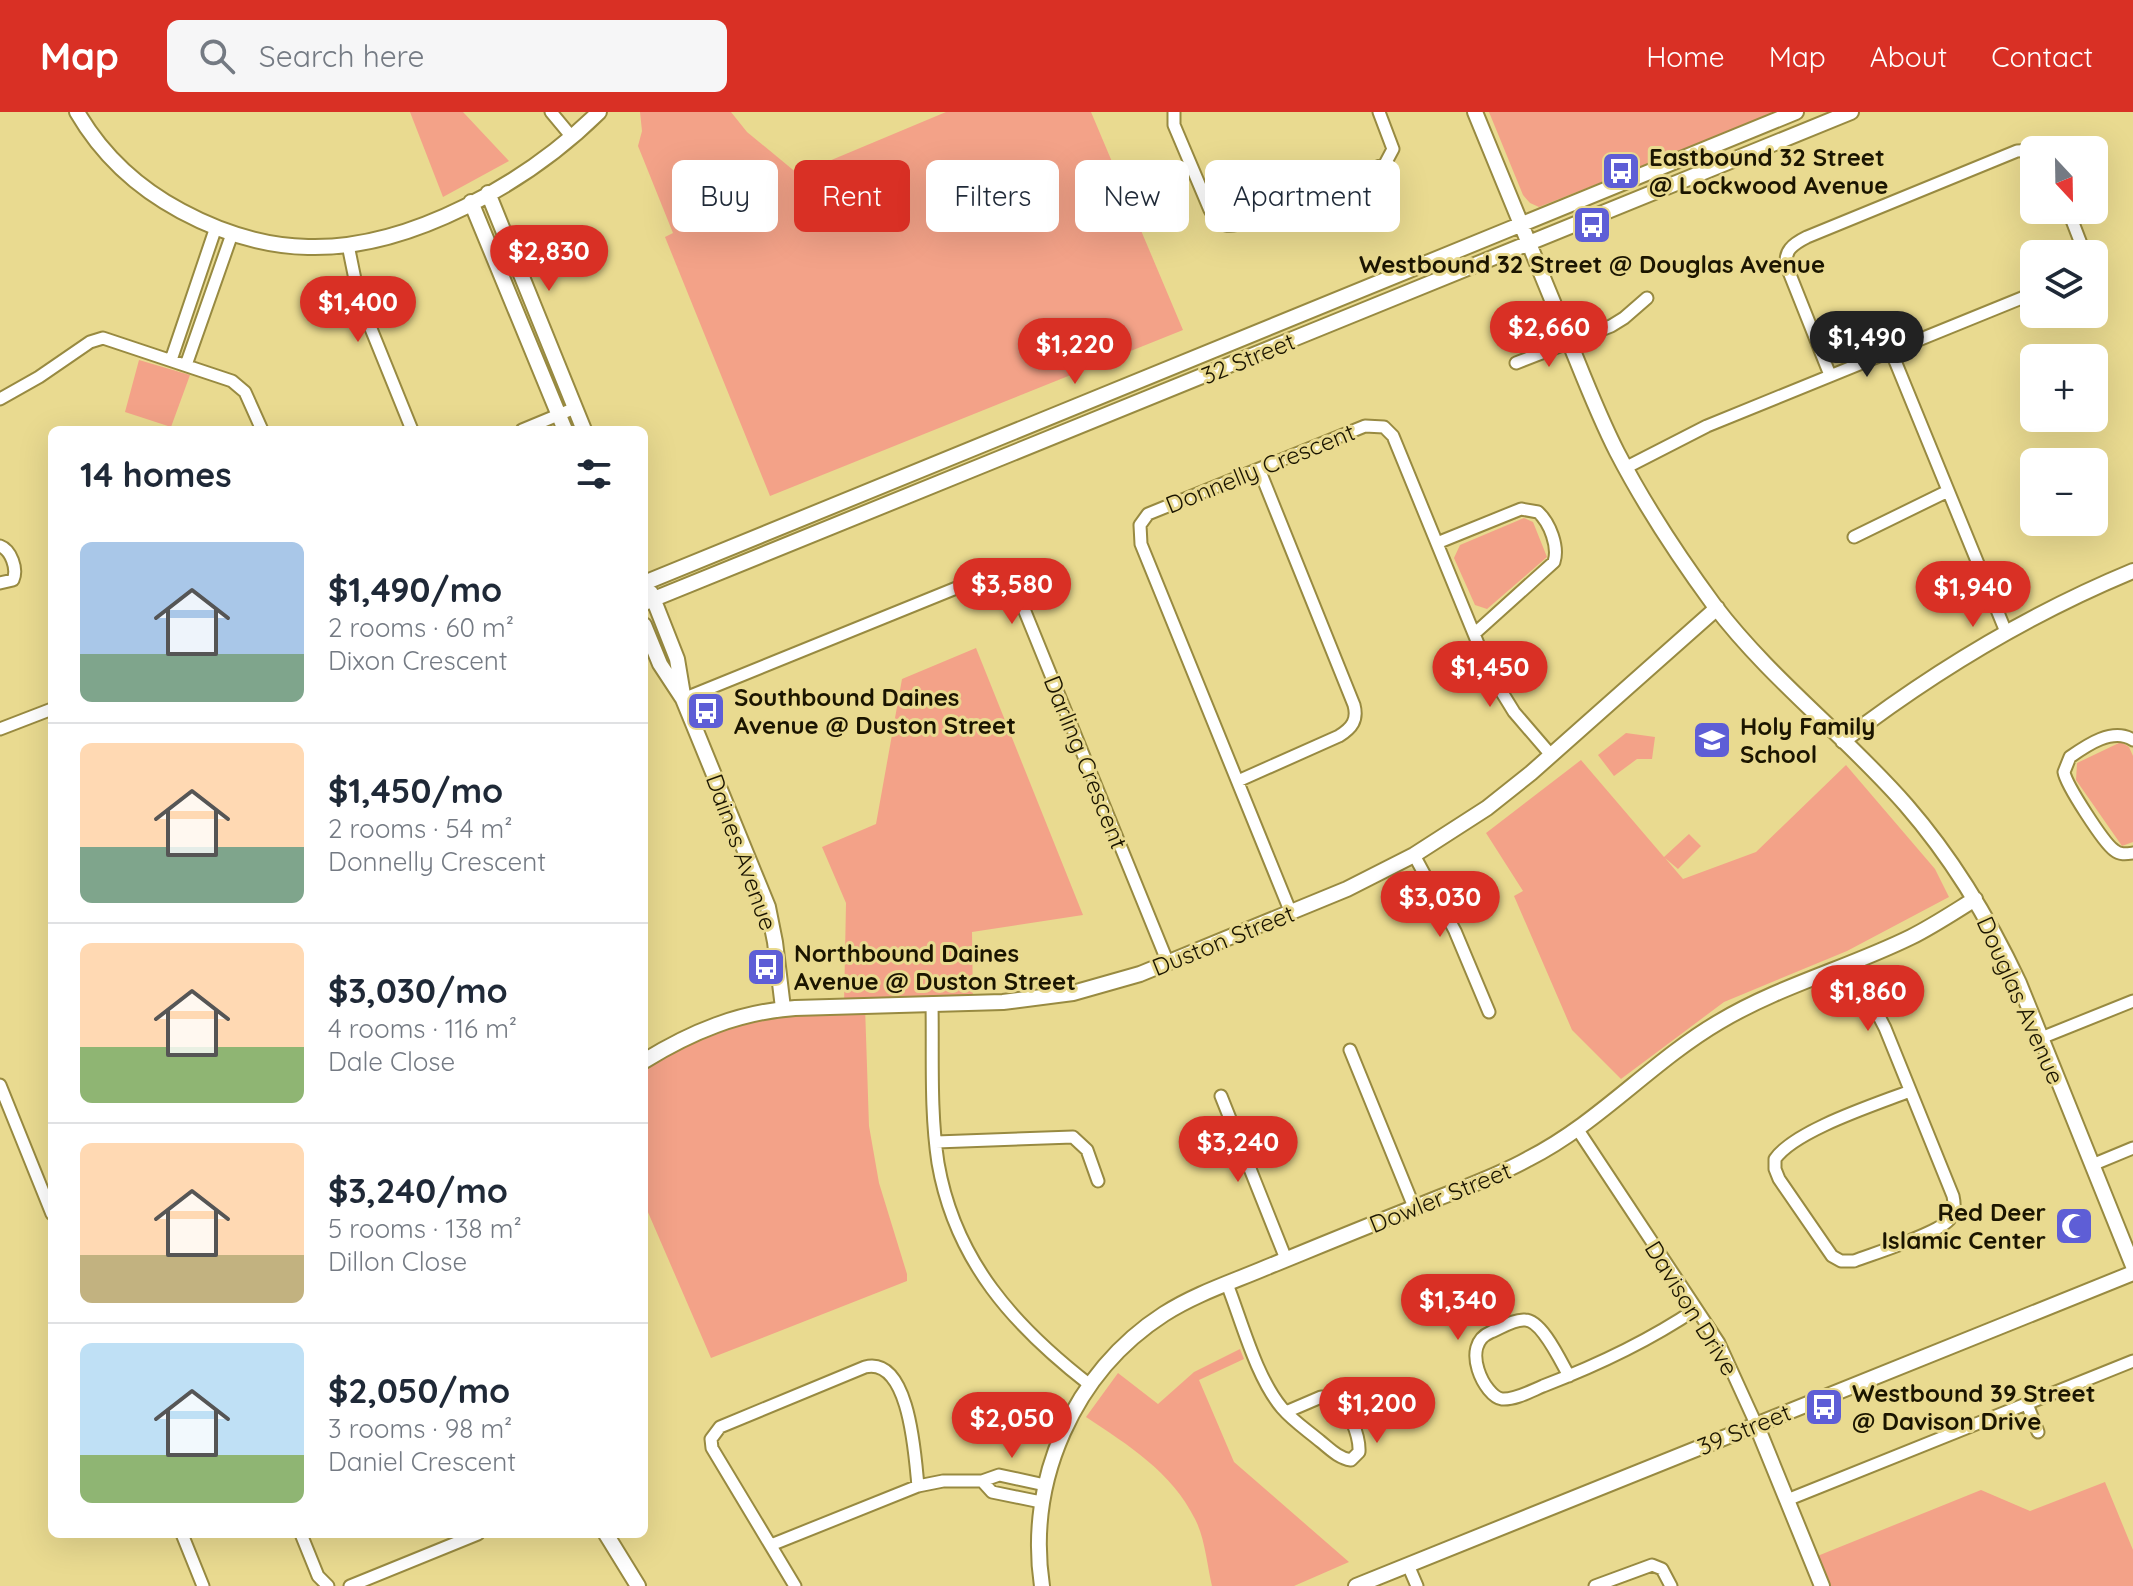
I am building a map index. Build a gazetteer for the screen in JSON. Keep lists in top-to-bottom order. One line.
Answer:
{"streets":{"street":["32 Street","Donnelly Crescent","Darling Crescent","Daines Avenue","Duston Street","Douglas Avenue","Dowler Street","Davison Drive","39 Street"]},"crossings":[["32 Street","Daines Avenue"],["32 Street","Douglas Avenue"],["Donnelly Crescent","Duston Street"],["Darling Crescent","Daines Avenue"],["Darling Crescent","Duston Street"],["Daines Avenue","Duston Street"],["Duston Street","Douglas Avenue"],["Douglas Avenue","Dowler Street"],["Dowler Street","Davison Drive"],["Davison Drive","39 Street"]],"places":{"bus stop":["Eastbound 32 Street @ Lockwood Avenue","Westbound 32 Street @ Douglas Avenue","Southbound Daines Avenue @ Duston Street","Northbound Daines Avenue @ Duston Street","Westbound 39 Street @ Davison Drive"],"school or university":["Holy Family School"],"mosque":["Red Deer Islamic Center"]},"north":"bottom","page":{"header":"Map","search":"Search here","nav":["Home","Map","About","Contact"],"map_buttons":["+","−"],"chip":["Buy","Rent","Filters","New","Apartment"],"price":["$2,830","$1,400","$2,660","$1,490","$1,220","$3,580","$1,940","$1,450","$3,030","$1,860","$3,240","$1,340","$1,200","$2,050"],"heading":"14 homes","list":[{"name":"$1,490/mo","note":"2 rooms · 60 m² · Dixon Crescent"},{"name":"$1,450/mo","note":"2 rooms · 54 m² · Donnelly Crescent"},{"name":"$3,030/mo","note":"4 rooms · 116 m² · Dale Close"},{"name":"$3,240/mo","note":"5 rooms · 138 m² · Dillon Close"},{"name":"$2,050/mo","note":"3 rooms · 98 m² · Daniel Crescent"}]}}
